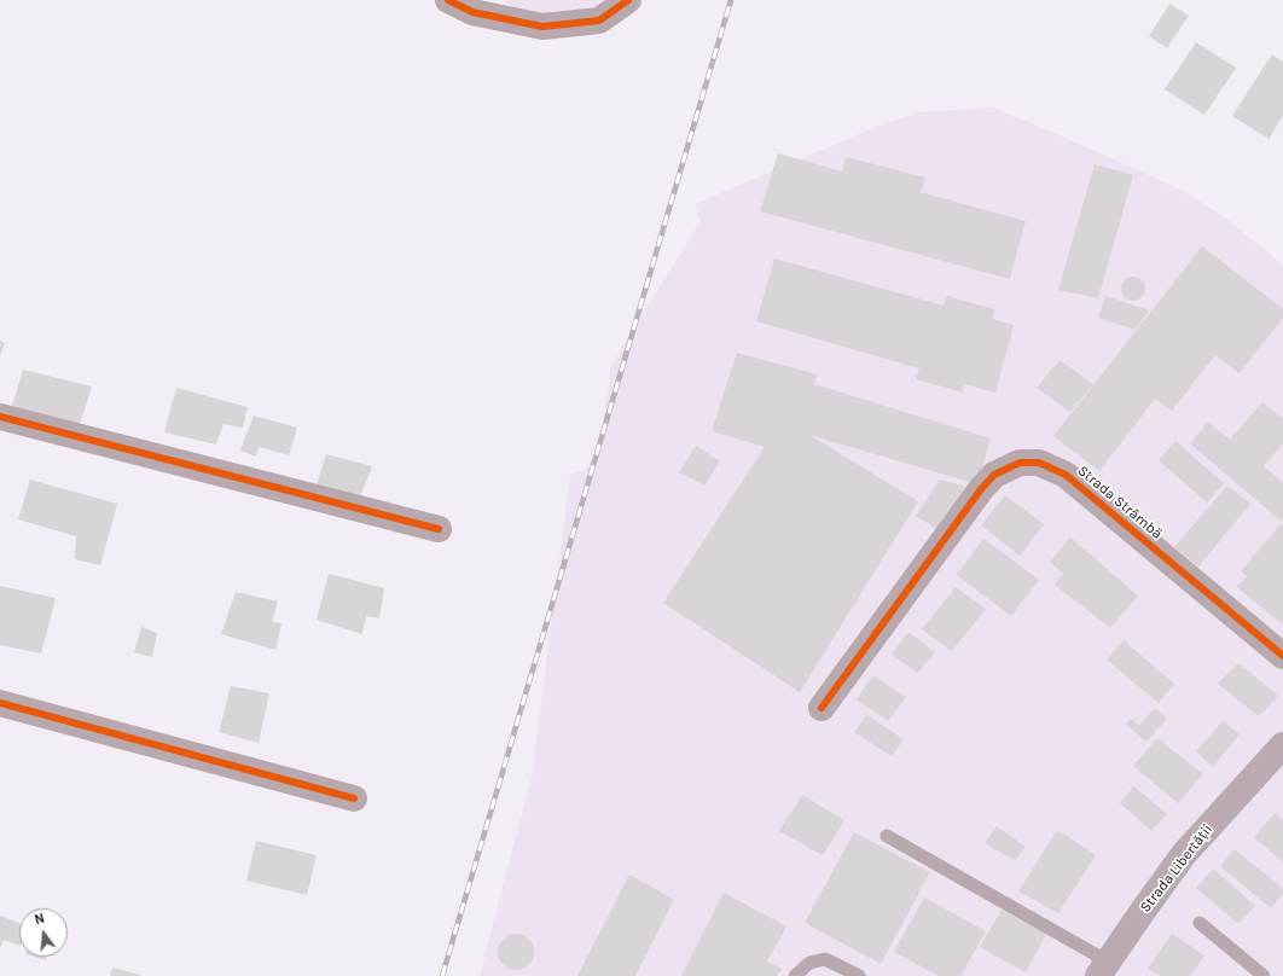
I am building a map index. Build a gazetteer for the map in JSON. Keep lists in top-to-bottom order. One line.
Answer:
{"streets":{"main road":["Strada Libertății"],"street":["Strada Strâmbă"]},"north":"top"}
